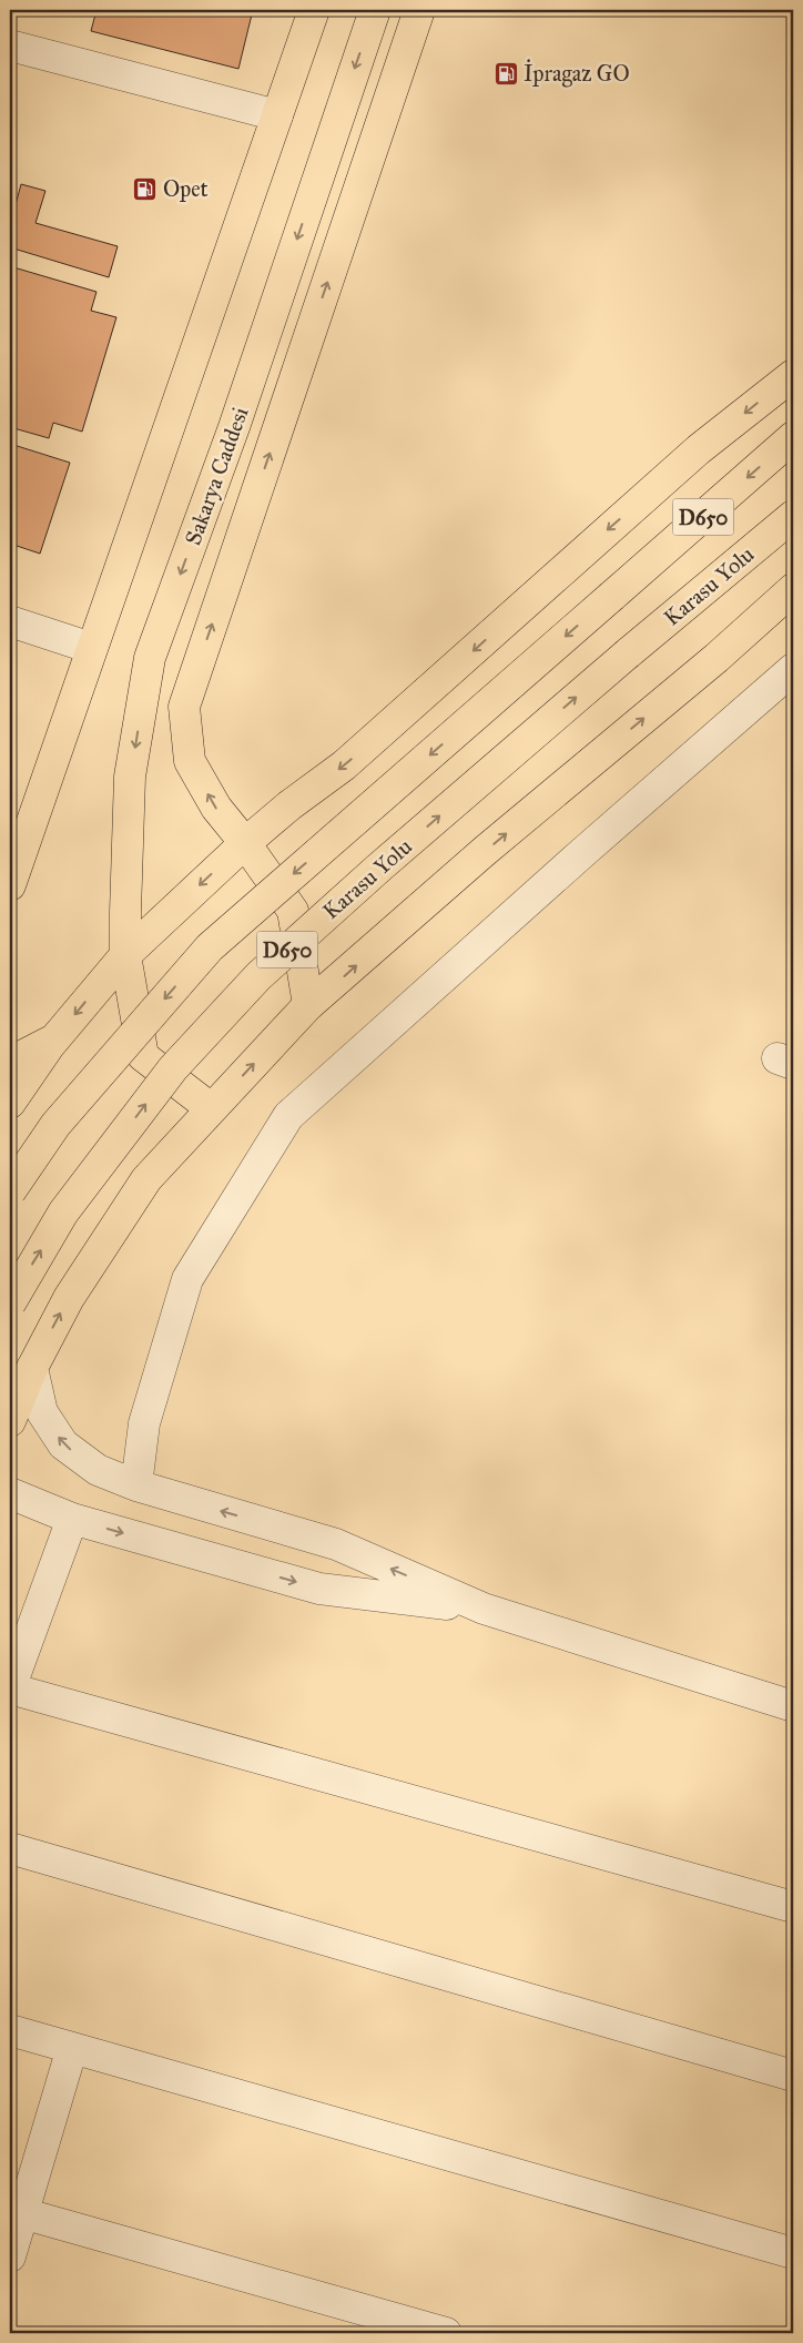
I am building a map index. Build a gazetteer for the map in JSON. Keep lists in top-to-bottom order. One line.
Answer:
{"streets":{"main road":["Sakarya Caddesi","D650","Karasu Yolu"]},"places":{"fuel station":["İpragaz GO","Opet"]}}
